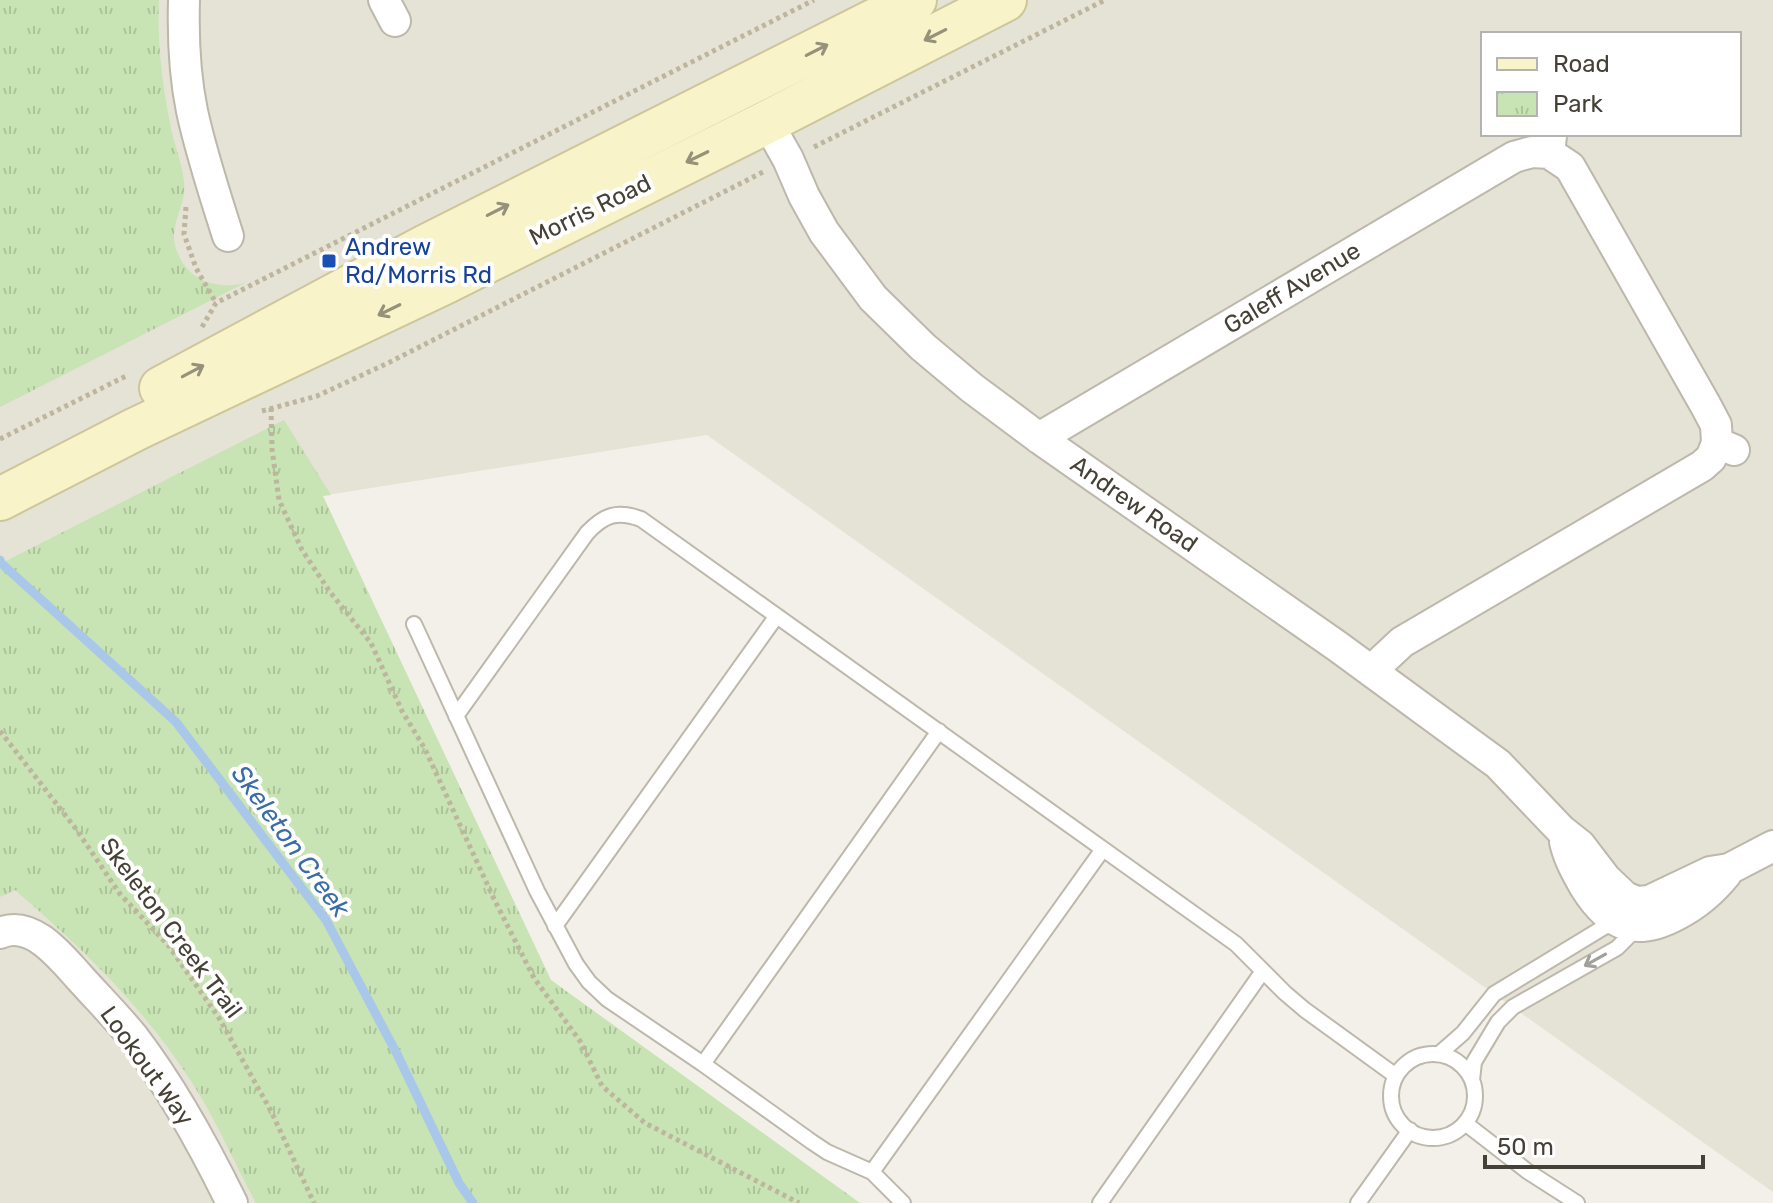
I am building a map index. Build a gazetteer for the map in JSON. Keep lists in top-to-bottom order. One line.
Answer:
{"streets":{"street":["Morris Road","Galeff Avenue","Andrew Road","Lookout Way"],"path":["Skeleton Creek Trail"]},"crossings":[["Morris Road","Andrew Road"],["Galeff Avenue","Andrew Road"]],"water":["Skeleton Creek"],"places":{"transit":["Andrew Rd/Morris Rd"]},"legend":["Road","Park"],"scale_bar":"50 m"}
